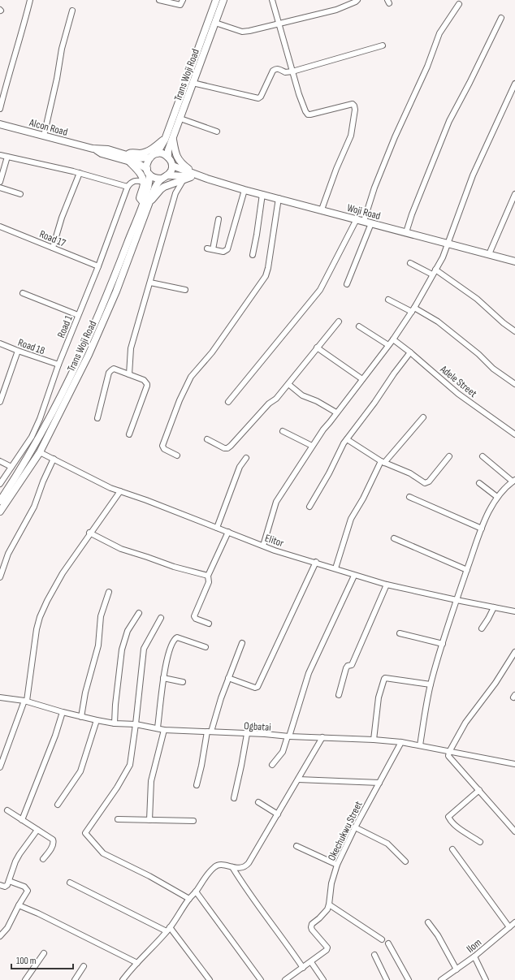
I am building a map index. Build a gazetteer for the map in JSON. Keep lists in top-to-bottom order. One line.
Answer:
{"streets":{"main road":["Trans Woji Road","Alcon Road","Woji Road"],"street":["Road 17","Road 1","Road 18","Adele Street","Elitor","Ogbatai","Okechukwu Street","Ilom"]},"crossings":[["Trans Woji Road","Elitor"],["Road 17","Road 1"],["Road 1","Road 18"],["Ogbatai","Okechukwu Street"]],"scale_bar":"100 m"}
